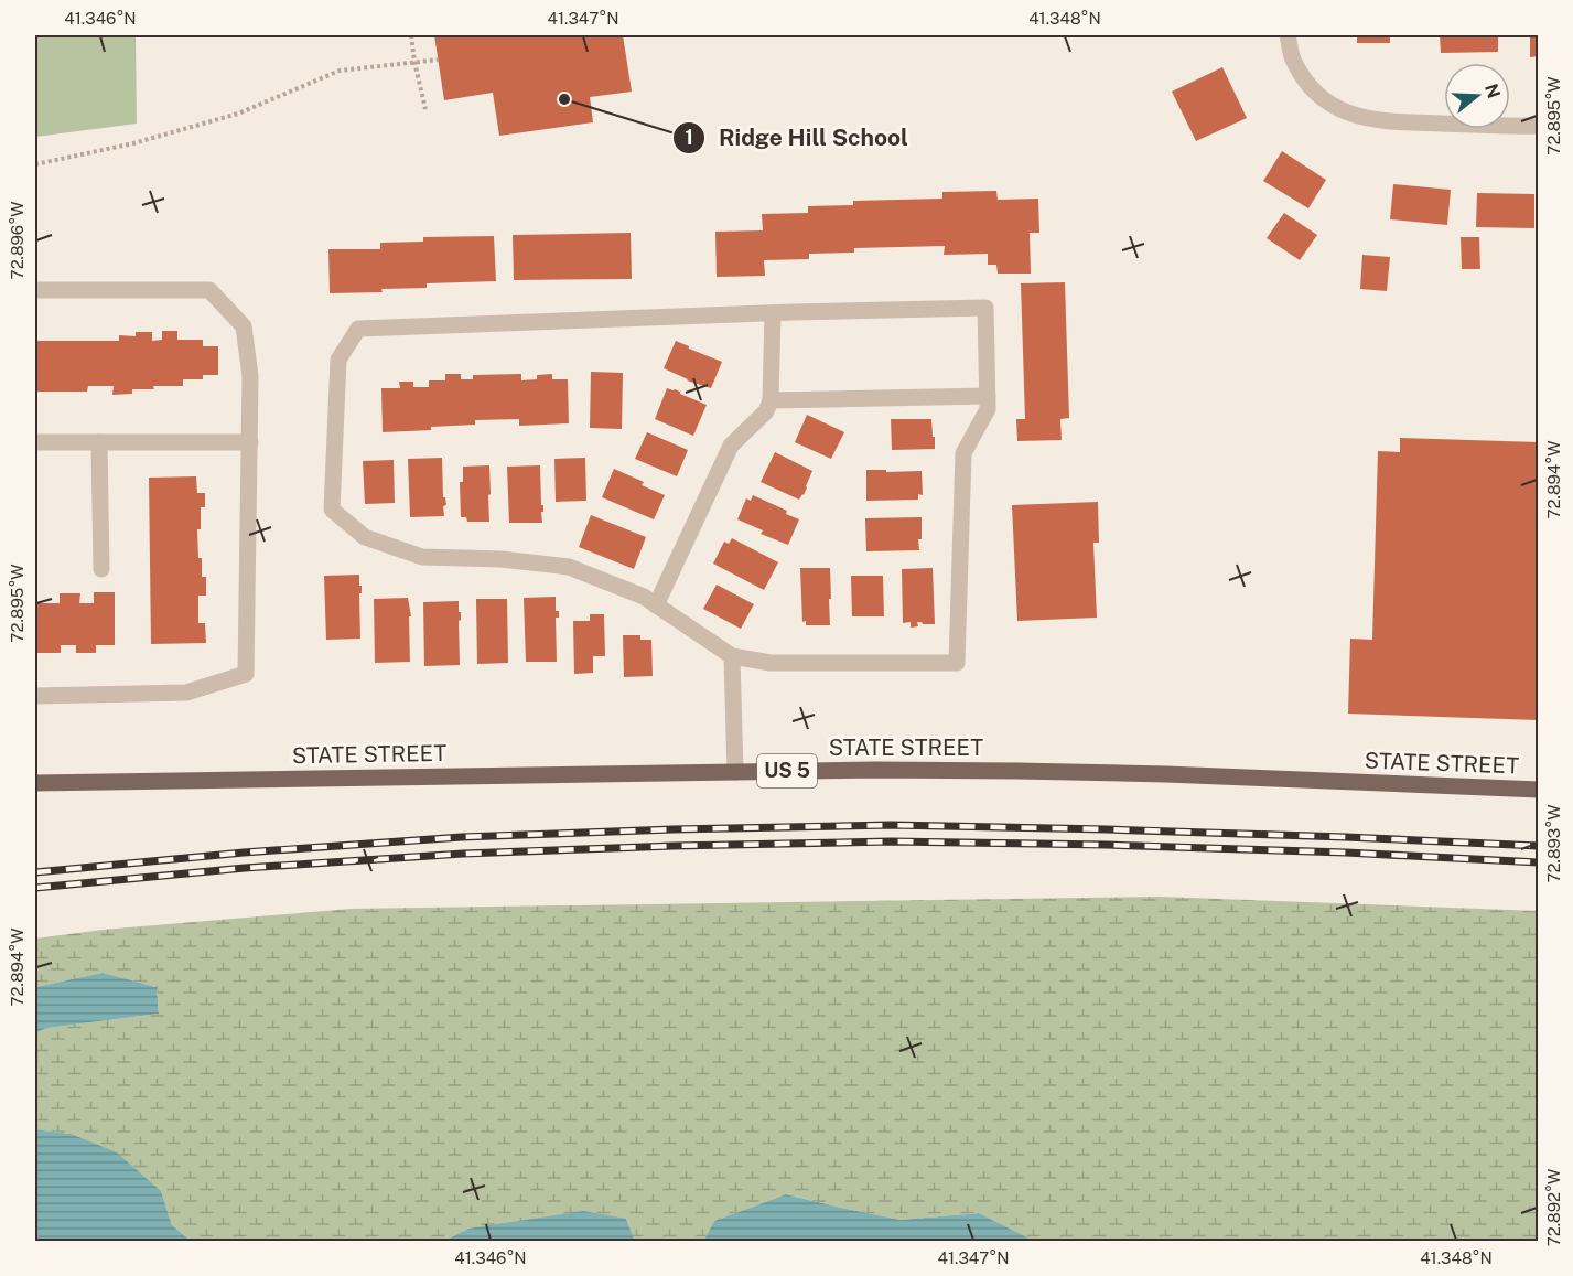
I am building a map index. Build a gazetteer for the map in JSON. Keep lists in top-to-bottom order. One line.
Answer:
{"streets":{"main road":["STATE STREET","US 5"]},"places":["Ridge Hill School"],"north":"right","coordinates":["41.346°N","41.347°N","41.348°N","72.895°W","72.896°W","72.894°W","72.893°W","72.892°W"]}
